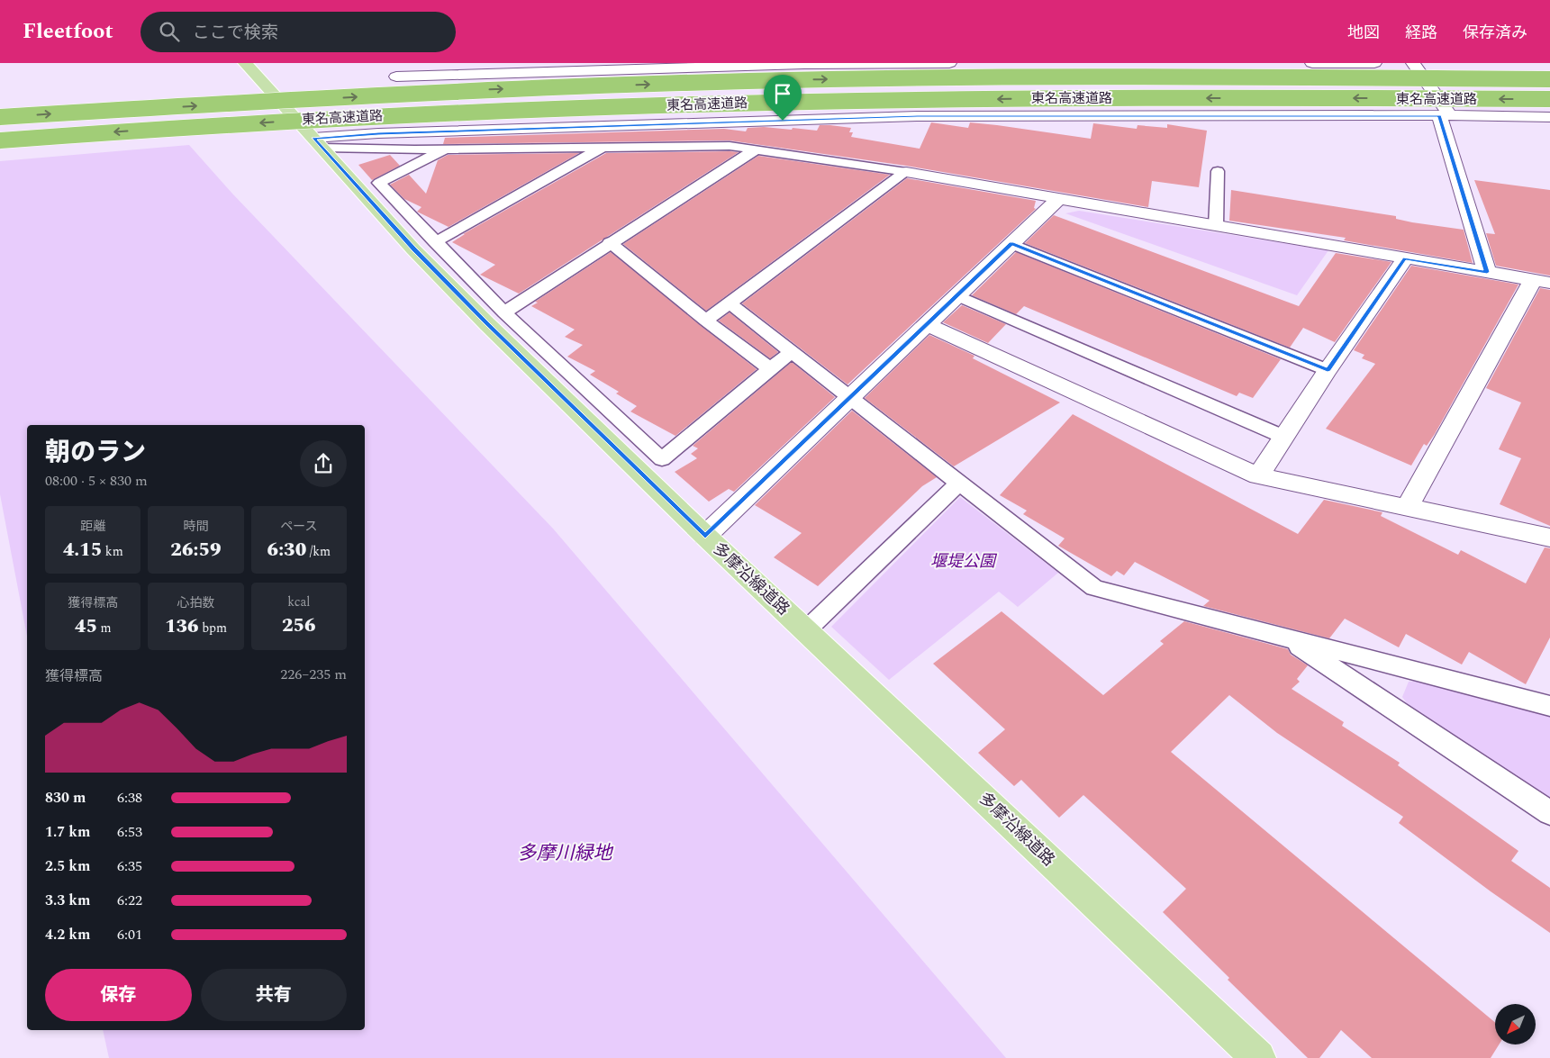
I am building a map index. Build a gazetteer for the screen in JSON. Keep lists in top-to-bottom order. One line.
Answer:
{"streets":{"highway":["東名高速道路"],"main road":["多摩沿線道路"]},"parks":["堰堤公園","多摩川緑地"],"north":"bottom left","page":{"header":"Fleetfoot","search":"ここで検索","nav":["地図","経路","保存済み"],"heading":["朝のラン","08:00 · 5 × 830 m"],"stats":[["距離","4.15 km"],["時間","26:59"],["ペース","6:30 /km"],["獲得標高","45 m"],["心拍数","136 bpm"],["kcal","256"]],"chart":["獲得標高","226–235 m"],"list":[{"name":"830 m","note":"6:38"},{"name":"1.7 km","note":"6:53"},{"name":"2.5 km","note":"6:35"},{"name":"3.3 km","note":"6:22"},{"name":"4.2 km","note":"6:01"}],"buttons":["保存","共有"]}}
